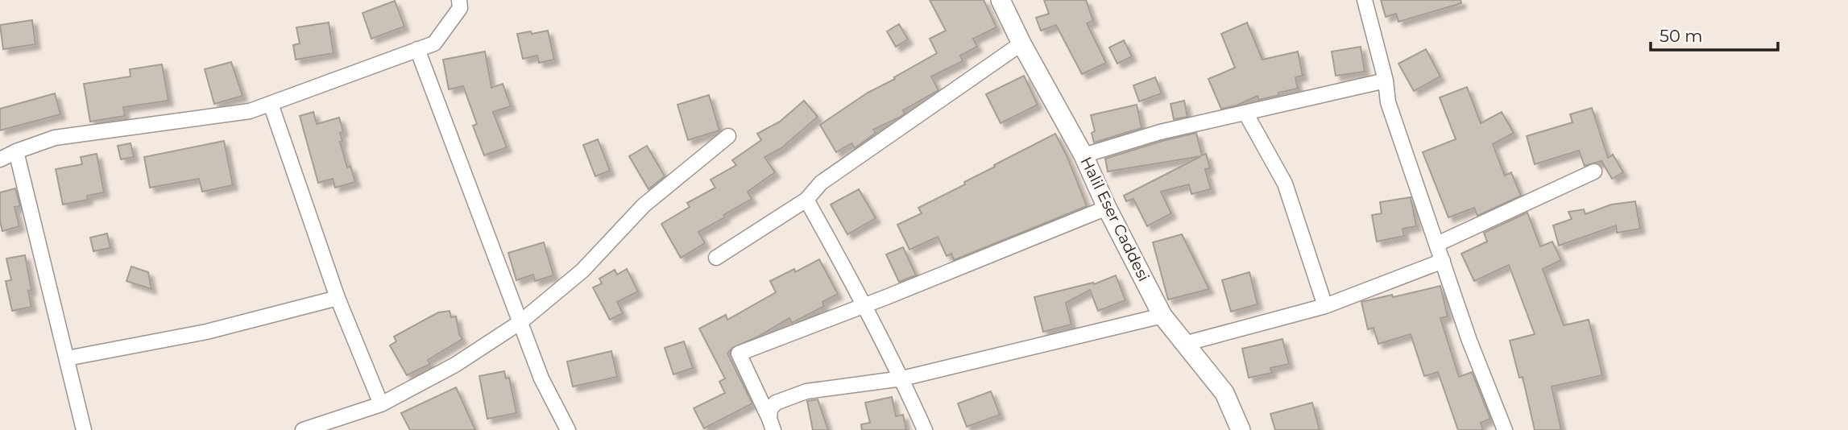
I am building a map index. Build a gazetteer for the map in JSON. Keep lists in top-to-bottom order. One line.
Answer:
{"streets":{"street":["Halil Eser Caddesi"]},"scale_bar":"50 m"}
